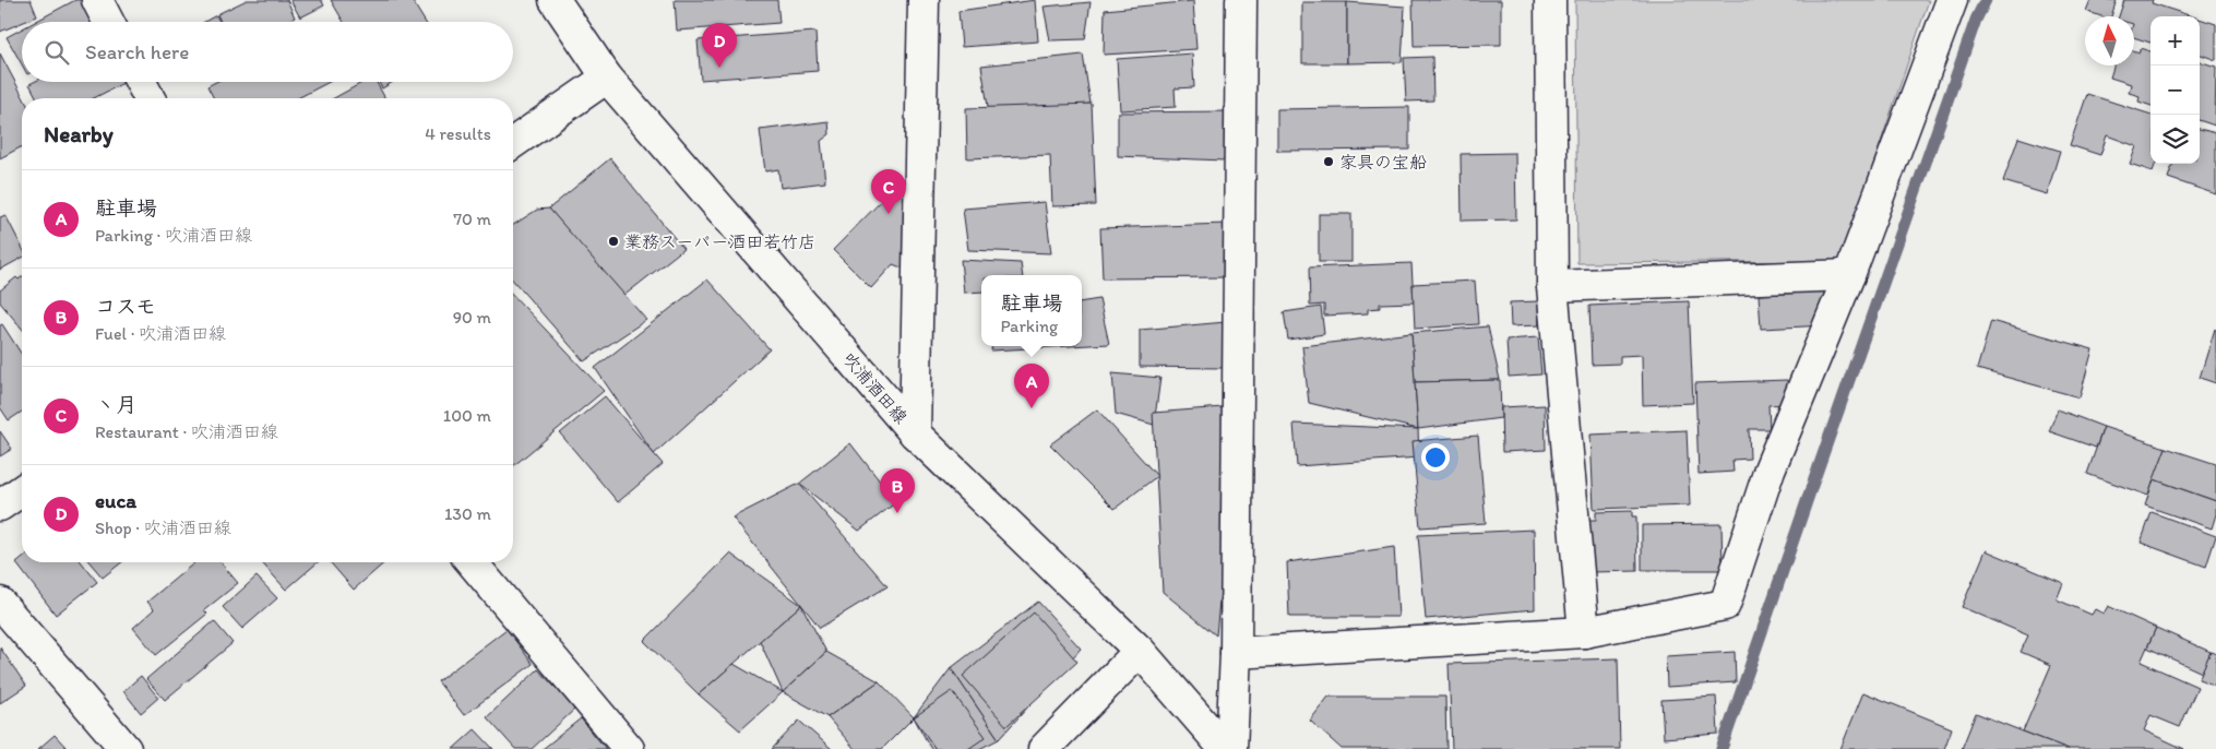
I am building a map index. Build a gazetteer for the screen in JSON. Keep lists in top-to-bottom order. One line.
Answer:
{"streets":{"street":["吹浦酒田線"]},"places":["家具の宝船","業務スーパー酒田若竹店"],"north":"top","page":{"map_buttons":["+","−"],"search":"Search here","pins":["D","C","A","B"],"heading":["Nearby","4 results"],"list":[{"mark":"A","name":"駐車場","note":"Parking · 吹浦酒田線","value":"70 m"},{"mark":"B","name":"コスモ","note":"Fuel · 吹浦酒田線","value":"90 m"},{"mark":"C","name":"ヽ月","note":"Restaurant · 吹浦酒田線","value":"100 m"},{"mark":"D","name":"euca","note":"Shop · 吹浦酒田線","value":"130 m"}],"popup":["駐車場","Parking"]}}
